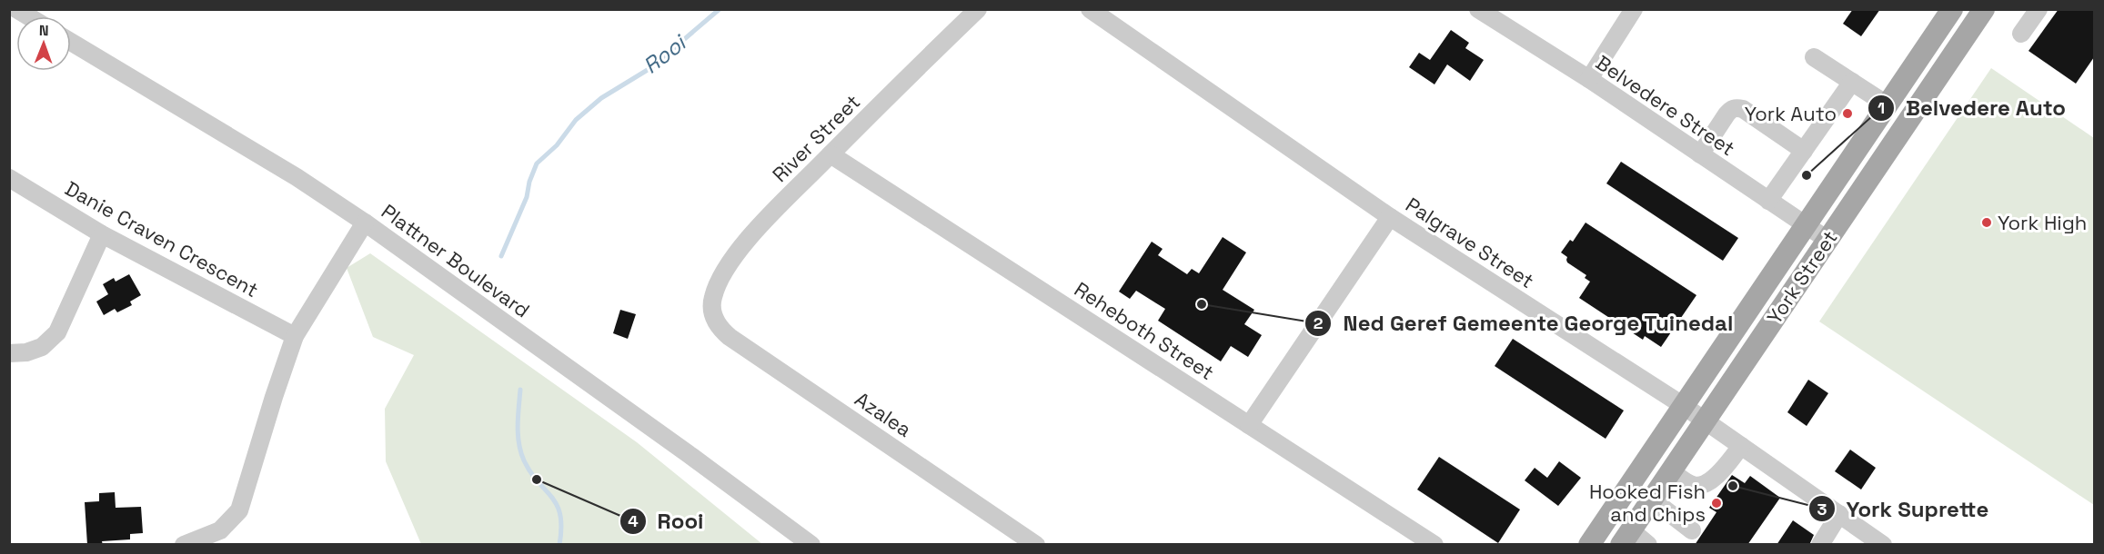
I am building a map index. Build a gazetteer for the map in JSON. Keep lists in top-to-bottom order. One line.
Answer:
{"streets":{"main road":["York Street"],"street":["Belvedere Street","River Street","Danie Craven Crescent","Palgrave Street","Plattner Boulevard","Reheboth Street","Azalea"]},"crossings":[["Belvedere Street","York Street"],["River Street","Reheboth Street"],["River Street","Azalea"],["Palgrave Street","York Street"]],"water":["Rooi"],"places":["York Auto","Belvedere Auto","York High","Ned Geref Gemeente George Tuinedal","Rooi","York Suprette","Hooked Fish and Chips"],"north":"top"}
